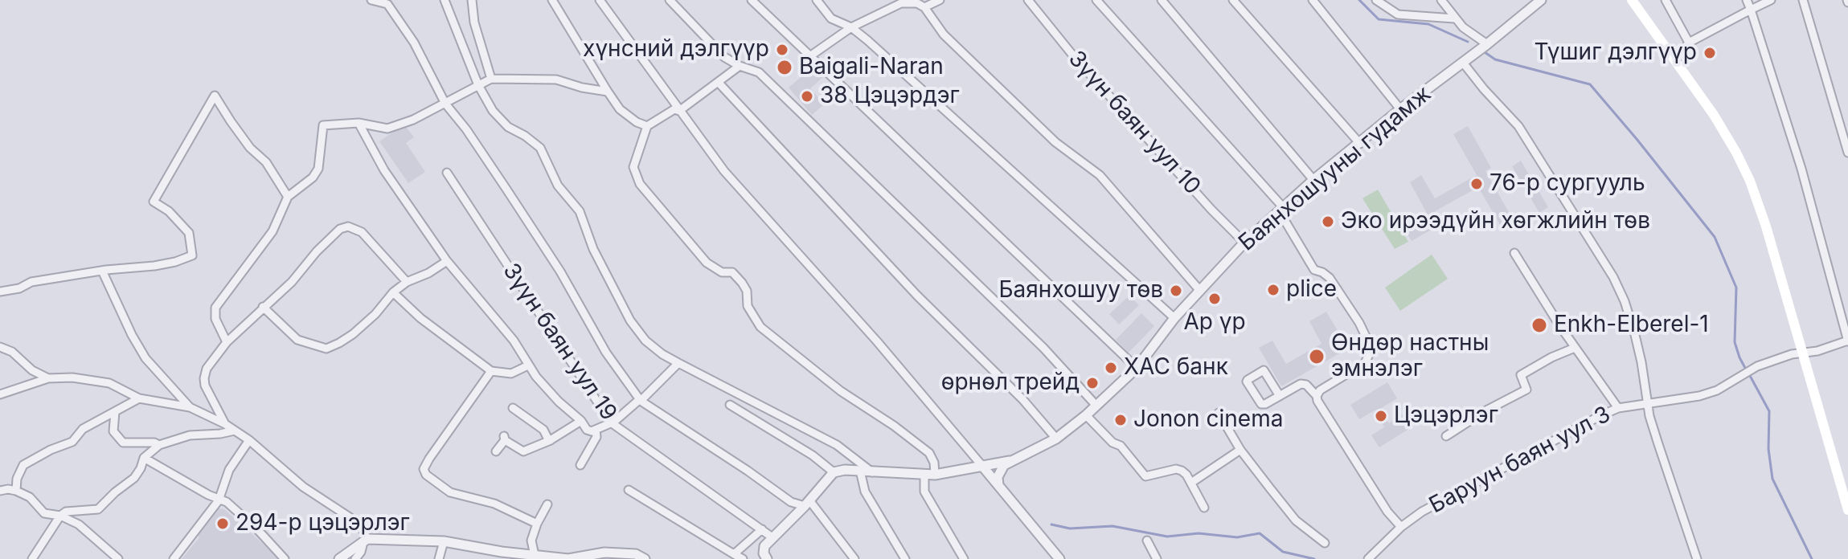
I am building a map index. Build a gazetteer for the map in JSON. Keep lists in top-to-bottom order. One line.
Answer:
{"streets":{"street":["Зүүн баян уул 10","Баянхошууны гудамж","Зүүн баян уул 19","Баруун баян уул 3"]},"crossings":[["Зүүн баян уул 10","Баянхошууны гудамж"]],"places":["хүнсний дэлгүүр","Түшиг дэлгүүр","Baigali-Naran","38 Цэцэрдэг","76-р сургууль","Эко ирээдүйн хөгжлийн төв","plice","Баянхошуу төв","Ар үр","Enkh-Elberel-1","Өндөр настны эмнэлэг","ХАС банк","өрнөл трейд","Цэцэрлэг","Jonon cinema","294-р цэцэрлэг"]}
